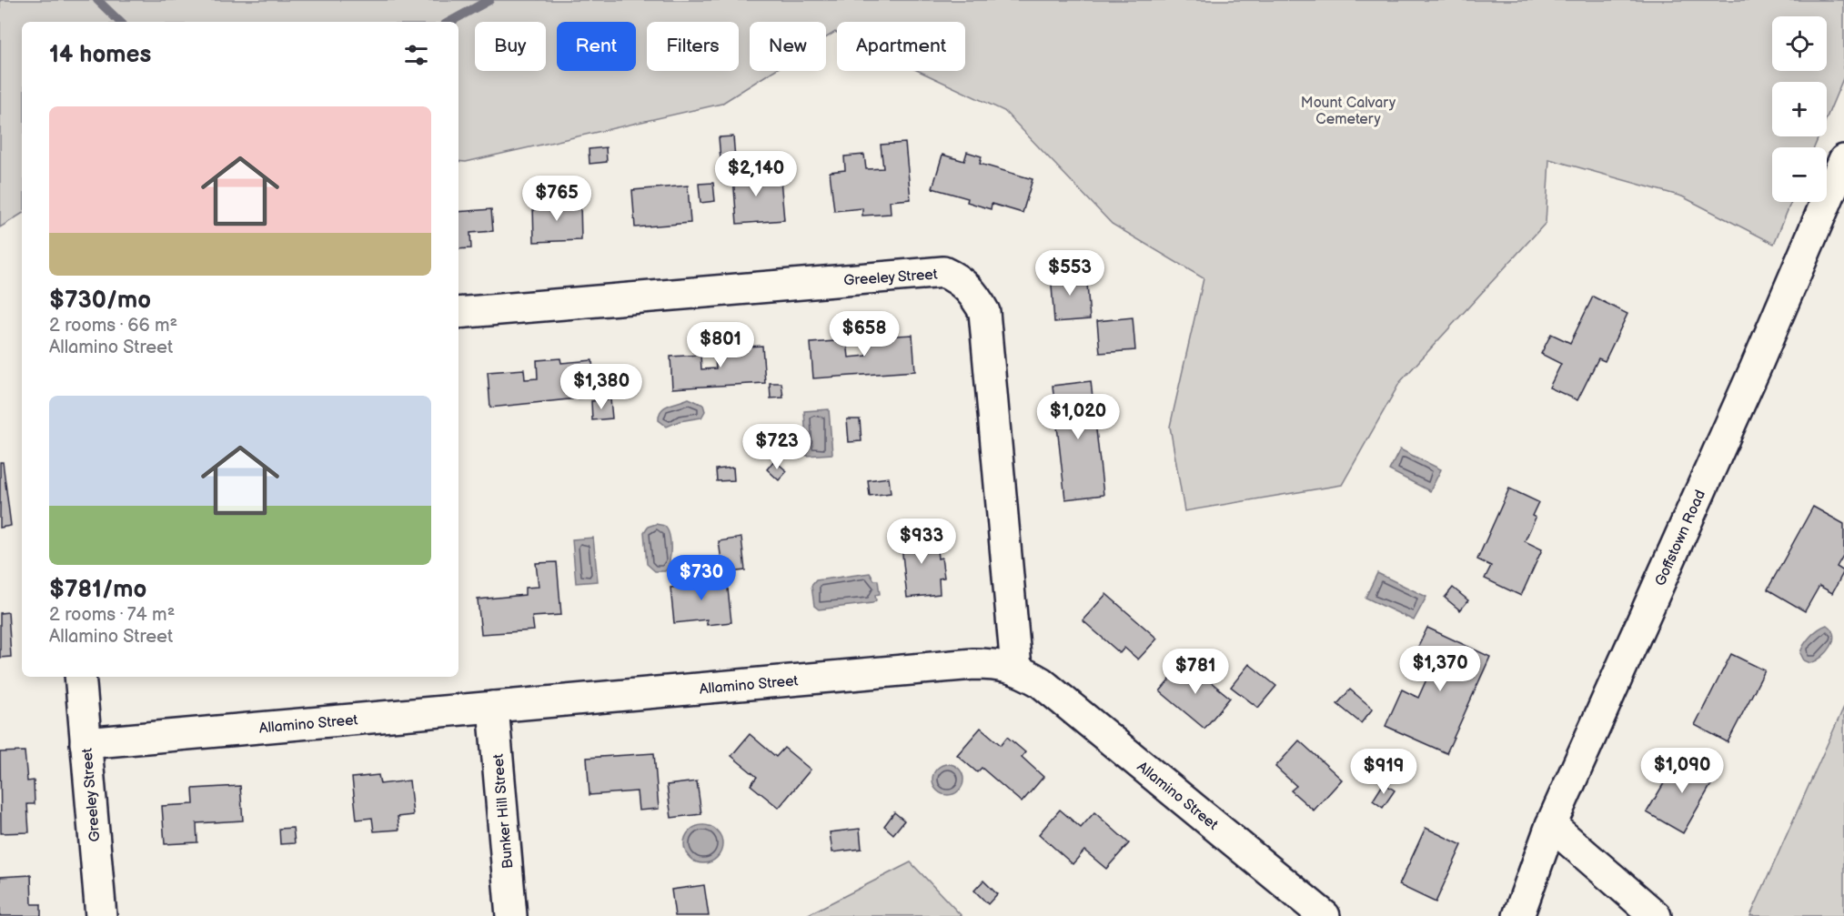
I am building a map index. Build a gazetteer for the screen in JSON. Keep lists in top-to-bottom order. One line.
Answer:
{"streets":{"street":["Greeley Street","Goffstown Road","Allamino Street","Bunker Hill Street"]},"crossings":[["Greeley Street","Allamino Street"],["Allamino Street","Bunker Hill Street"]],"parks":["Mount Calvary Cemetery"],"page":{"map_buttons":["+","−"],"chip":["Buy","Rent","Filters","New","Apartment"],"heading":"14 homes","list":[{"name":"$730/mo","note":"2 rooms · 66 m² · Allamino Street"},{"name":"$781/mo","note":"2 rooms · 74 m² · Allamino Street"}],"price":["$2,140","$765","$553","$658","$801","$1,380","$1,020","$723","$933","$730","$1,370","$781","$1,090","$919"]}}
